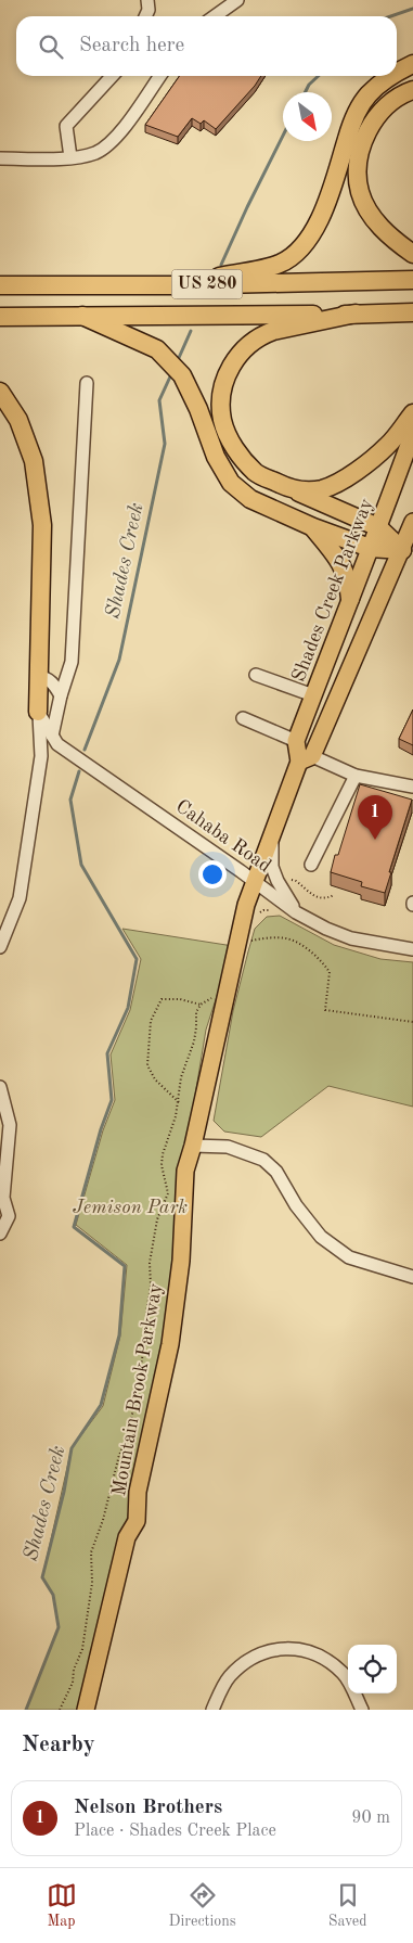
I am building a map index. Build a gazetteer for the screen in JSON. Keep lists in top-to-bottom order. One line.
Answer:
{"streets":{"highway":["US 280"],"main road":["Shades Creek Parkway","Mountain Brook Parkway"],"street":["Cahaba Road"]},"crossings":[["Shades Creek Parkway","Cahaba Road"],["Shades Creek Parkway","Mountain Brook Parkway"],["Cahaba Road","Mountain Brook Parkway"]],"water":["Shades Creek"],"parks":["Jemison Park"],"north":"bottom right","page":{"search":"Search here","pins":"1","heading":"Nearby","list":[{"mark":"1","name":"Nelson Brothers","note":"Place · Shades Creek Place","value":"90 m"}],"nav":["Map","Directions","Saved"]}}
